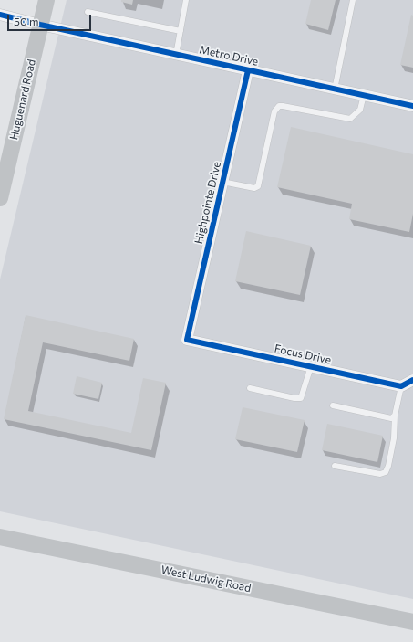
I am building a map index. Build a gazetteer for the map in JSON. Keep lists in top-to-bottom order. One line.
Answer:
{"streets":{"main road":["Huguenard Road","West Ludwig Road"],"street":["Metro Drive","Highpointe Drive","Focus Drive"]},"crossings":[["Metro Drive","Huguenard Road"],["Metro Drive","Highpointe Drive"],["Highpointe Drive","Focus Drive"]],"scale_bar":"50 m"}
